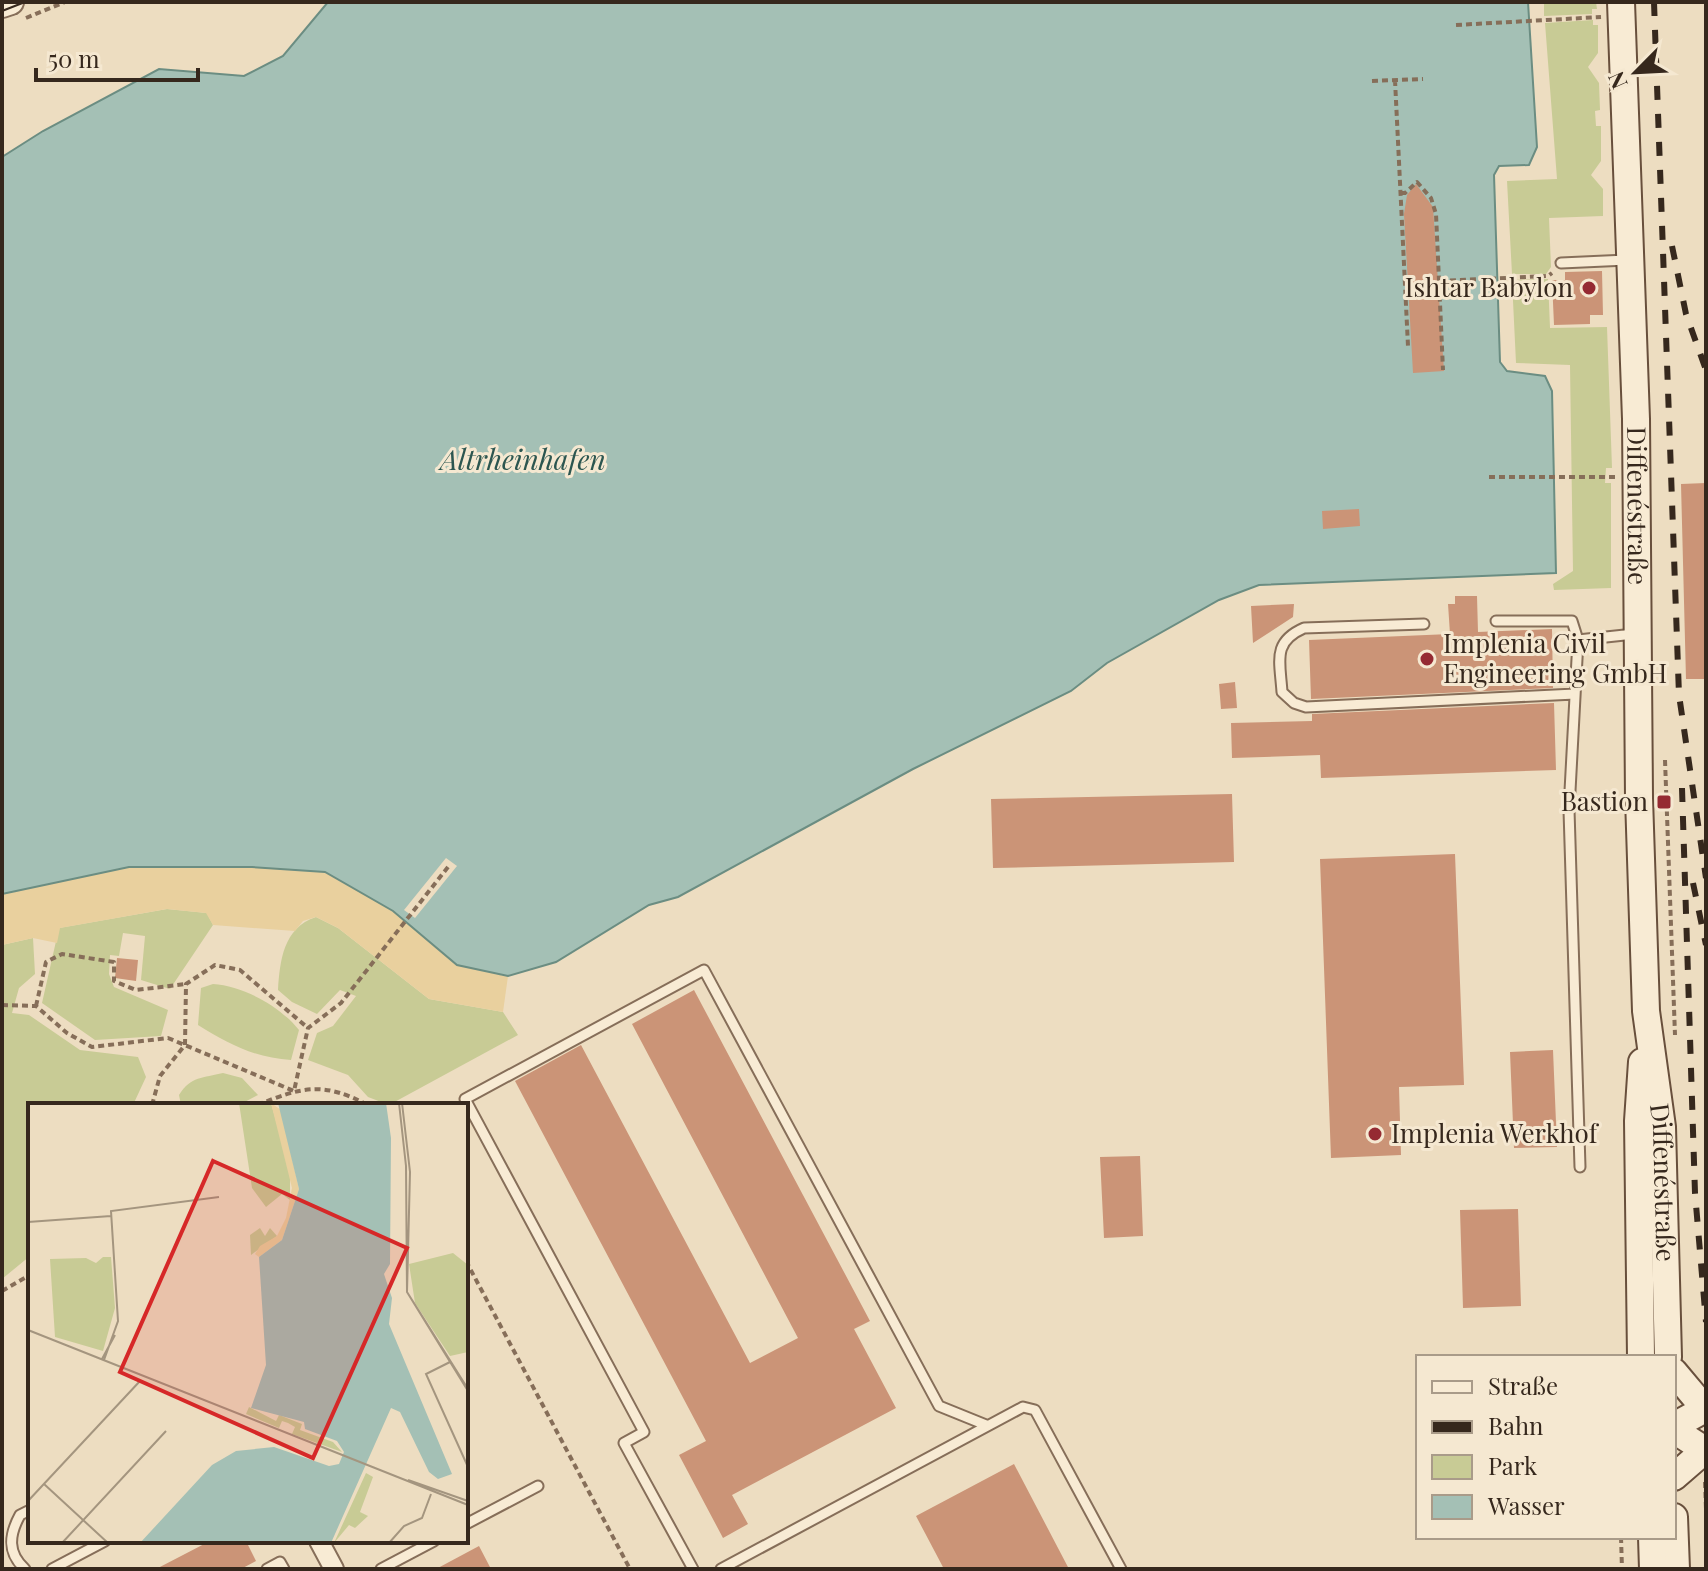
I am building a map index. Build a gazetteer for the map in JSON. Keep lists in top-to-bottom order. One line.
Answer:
{"streets":{"main road":["Diffenéstraße"]},"water":["Altrheinhafen"],"places":{"other":["Ishtar Babylon","Implenia Civil Engineering GmbH","Implenia Werkhof"],"transit":["Bastion"]},"legend":["Straße","Bahn","Park","Wasser"],"scale_bar":"50 m","north":"bottom left"}
